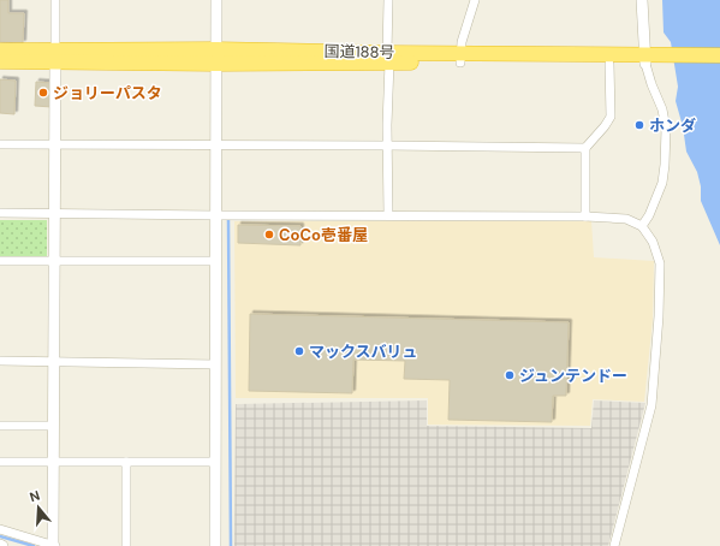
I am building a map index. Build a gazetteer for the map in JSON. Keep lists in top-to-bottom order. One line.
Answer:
{"streets":{"highway":["国道188号"]},"places":["ジョリーパスタ","ホンダ","CoCo壱番屋","マックスバリュ","ジュンテンドー"],"north":"top"}
